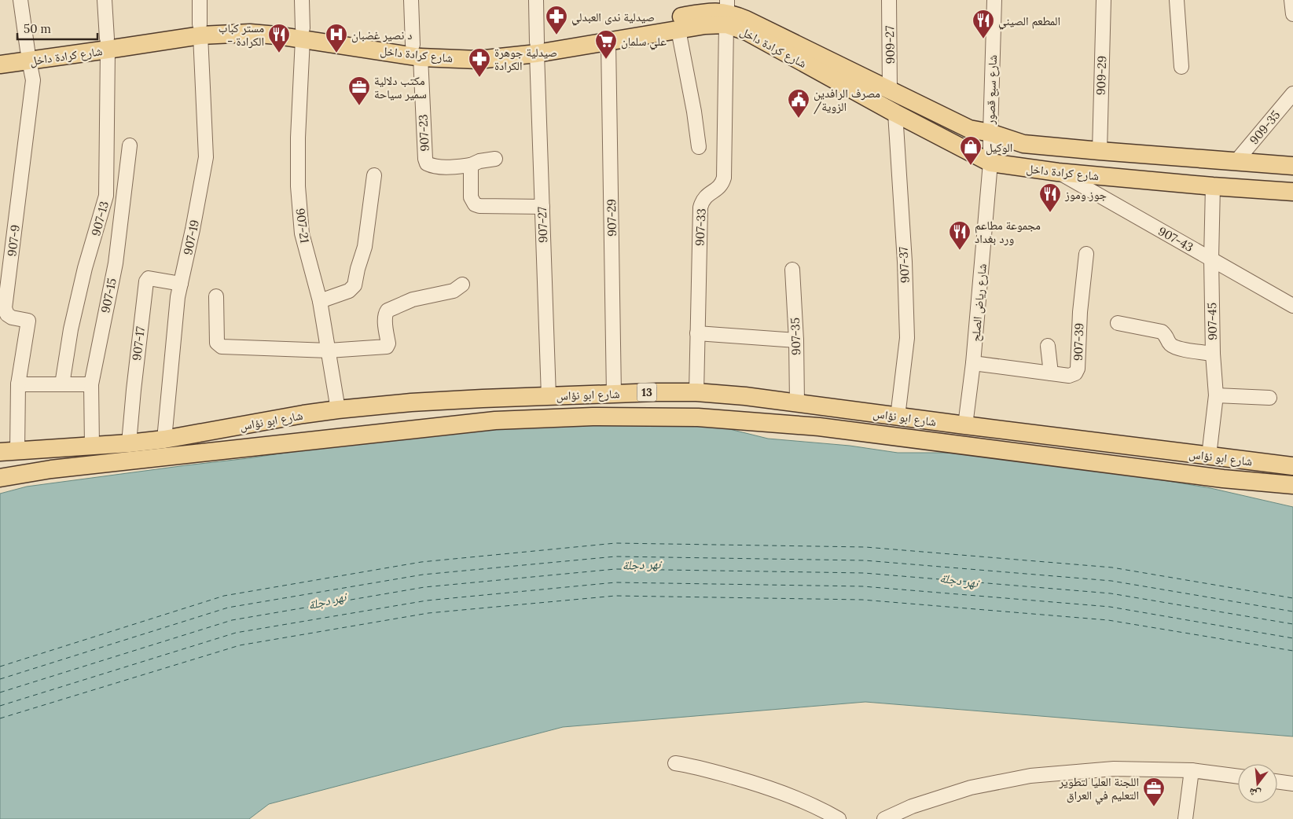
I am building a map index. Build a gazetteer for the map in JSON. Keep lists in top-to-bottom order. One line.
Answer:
{"streets":{"main road":["شارع كرادة داخل","13","شارع ابو نؤاس"],"street":["909-27","909-29","شارع سبع قصور","909-35","907-23","907-29","907-13","907-27","907-21","907-33","907-19","907-43","907-9","907-37","907-15","شارع رياض الصلح","907-45","907-35","907-39","907-17"]},"crossings":[["909-27","شارع كرادة داخل"],["شارع كرادة داخل","909-29"],["شارع كرادة داخل","شارع سبع قصور"],["شارع كرادة داخل","909-35"],["شارع كرادة داخل","907-23"],["شارع كرادة داخل","907-29"],["شارع كرادة داخل","907-13"],["شارع كرادة داخل","907-27"],["شارع كرادة داخل","907-21"],["شارع كرادة داخل","907-33"],["شارع كرادة داخل","907-19"],["شارع كرادة داخل","907-43"],["شارع كرادة داخل","907-9"],["شارع كرادة داخل","907-37"],["شارع كرادة داخل","شارع رياض الصلح"],["شارع كرادة داخل","907-45"],["شارع سبع قصور","شارع رياض الصلح"],["907-29","شارع ابو نؤاس"],["907-27","شارع ابو نؤاس"],["907-21","شارع ابو نؤاس"],["907-33","شارع ابو نؤاس"],["907-19","907-17"],["907-19","شارع ابو نؤاس"],["907-43","907-45"],["907-9","شارع ابو نؤاس"],["907-37","شارع ابو نؤاس"],["907-15","شارع ابو نؤاس"],["شارع رياض الصلح","907-39"],["شارع رياض الصلح","شارع ابو نؤاس"],["907-45","شارع ابو نؤاس"],["907-35","شارع ابو نؤاس"],["907-17","شارع ابو نؤاس"]],"water":["نهر دجلة"],"places":{"pharmacy":["صيدلية ندى العبدلي","صيدلية جوهرة الكرادة"],"restaurant":["المطعم الصيني","مستر كباب - الكرادة","جوز وموز","مجموعة مطاعم ورد بغداد"],"hospital":["د نصير غضبان"],"supermarket":["علي سلمان"],"office":["مكتب دلالية سمير سياحة","اللجنة العليا لتطوير التعليم في العراق"],"public building":["مصرف الرافدين /الزوية"],"shop":["الوكيل"]},"scale_bar":"50 m","north":"bottom"}
